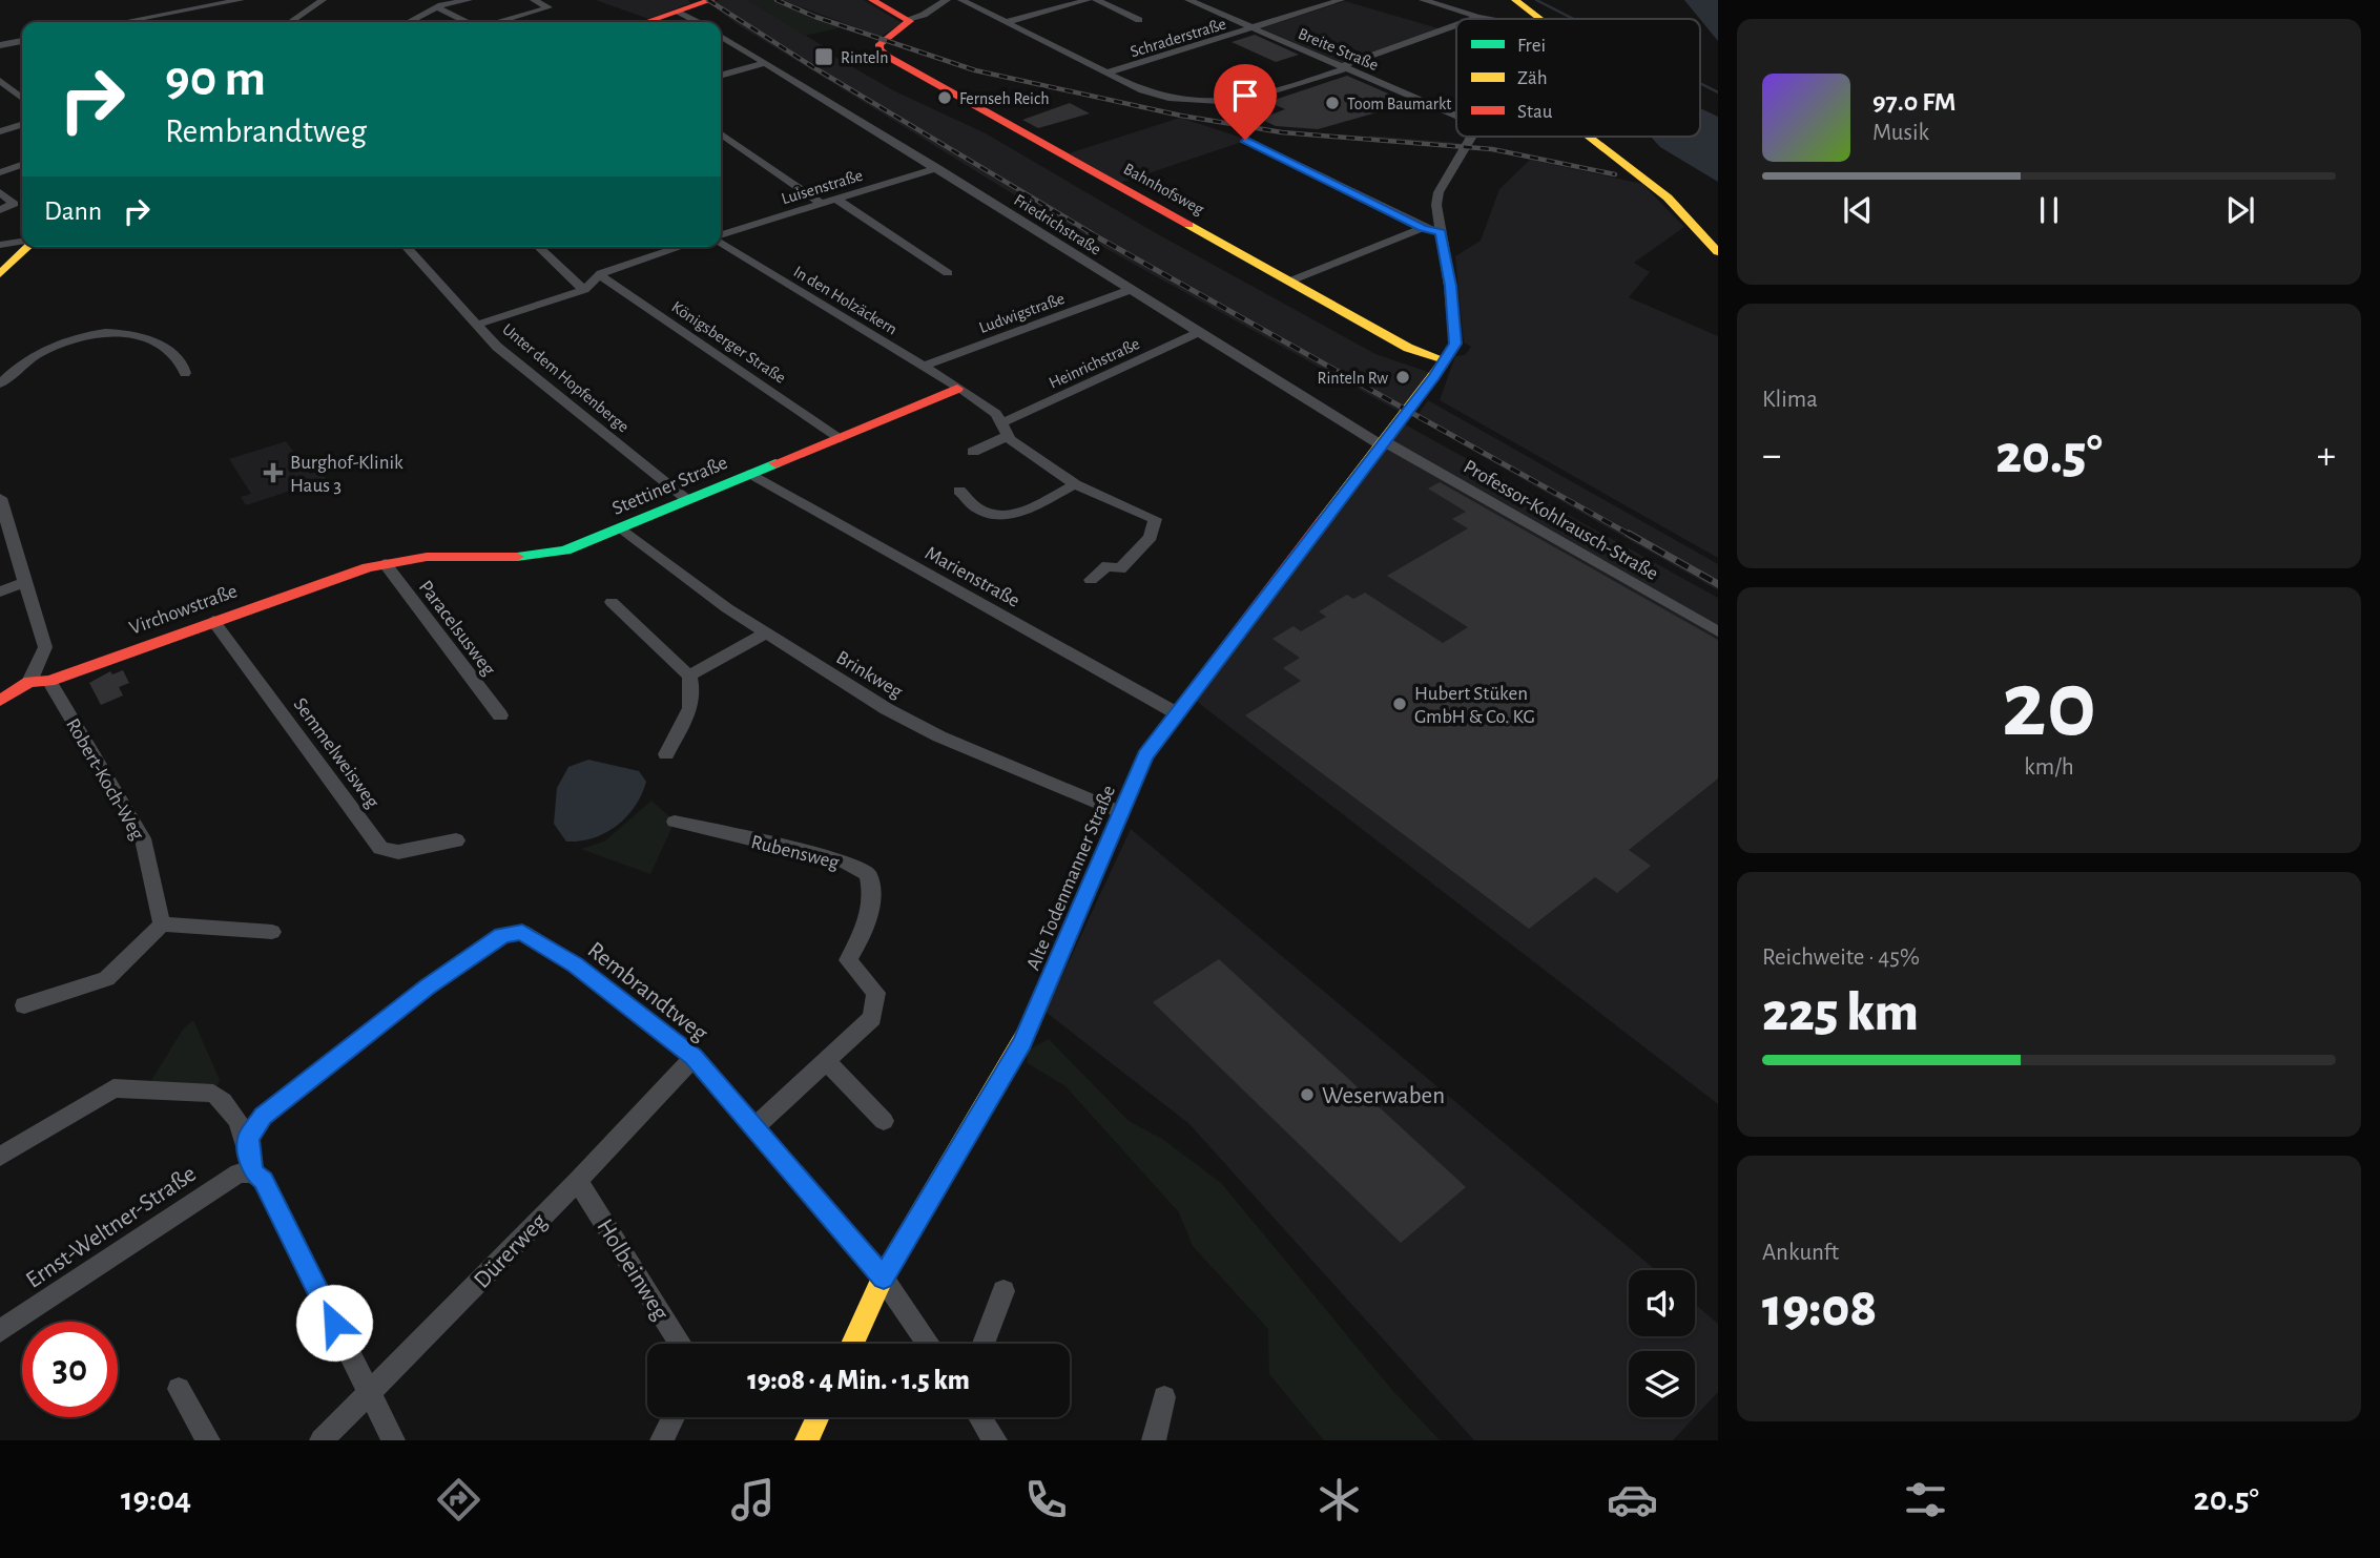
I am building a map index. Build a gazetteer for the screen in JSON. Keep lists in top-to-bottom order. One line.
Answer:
{"streets":{"street":["Schraderstraße","Breite Straße","Luisenstraße","Bahnhofsweg","Friedrichstraße","In den Holzäckern","Ludwigstraße","Königsberger Straße","Heinrichstraße","Unter dem Hopfenberge","Stettiner Straße","Professor-Kohlrausch-Straße","Marienstraße","Virchowstraße","Paracelsusweg","Brinkweg","Semmelweisweg","Robert-Koch-Weg","Rubensweg","Alte Todenmanner Straße","Rembrandtweg","Ernst-Weltner-Straße","Dürerweg","Holbeinweg"]},"crossings":[["Schraderstraße","Breite Straße"],["Luisenstraße","Friedrichstraße"],["Bahnhofsweg","Alte Todenmanner Straße"],["Friedrichstraße","Ludwigstraße"],["Friedrichstraße","Heinrichstraße"],["Friedrichstraße","Professor-Kohlrausch-Straße"],["Friedrichstraße","Alte Todenmanner Straße"],["In den Holzäckern","Ludwigstraße"],["In den Holzäckern","Heinrichstraße"],["In den Holzäckern","Stettiner Straße"],["Königsberger Straße","Stettiner Straße"],["Unter dem Hopfenberge","Stettiner Straße"],["Stettiner Straße","Marienstraße"],["Stettiner Straße","Virchowstraße"],["Stettiner Straße","Paracelsusweg"],["Stettiner Straße","Brinkweg"],["Professor-Kohlrausch-Straße","Alte Todenmanner Straße"],["Marienstraße","Alte Todenmanner Straße"],["Virchowstraße","Paracelsusweg"],["Virchowstraße","Semmelweisweg"],["Virchowstraße","Robert-Koch-Weg"],["Brinkweg","Alte Todenmanner Straße"],["Rubensweg","Rembrandtweg"],["Alte Todenmanner Straße","Rembrandtweg"],["Rembrandtweg","Dürerweg"],["Dürerweg","Holbeinweg"]],"places":{"transit":["Rinteln"],"other":["Fernseh Reich","Toom Baumarkt","Rinteln Rw","Hubert Stüken GmbH & Co. KG","Weserwaben"],"health":["Burghof-Klinik Haus 3"]},"legend":["Frei","Zäh","Stau"],"page":{"turn":["90 m","Rembrandtweg"],"song":["97.0 FM","Musik"],"then":"Dann","tile":["Klima",["20","km/h"],["Reichweite · 45%","225 km"],["Ankunft","19:08"]],"heat":["−","20.5°","+"],"limit":"30","trip":"19:08 · 4 Min. · 1.5 km","tabs":["19:04","20.5°"]}}
